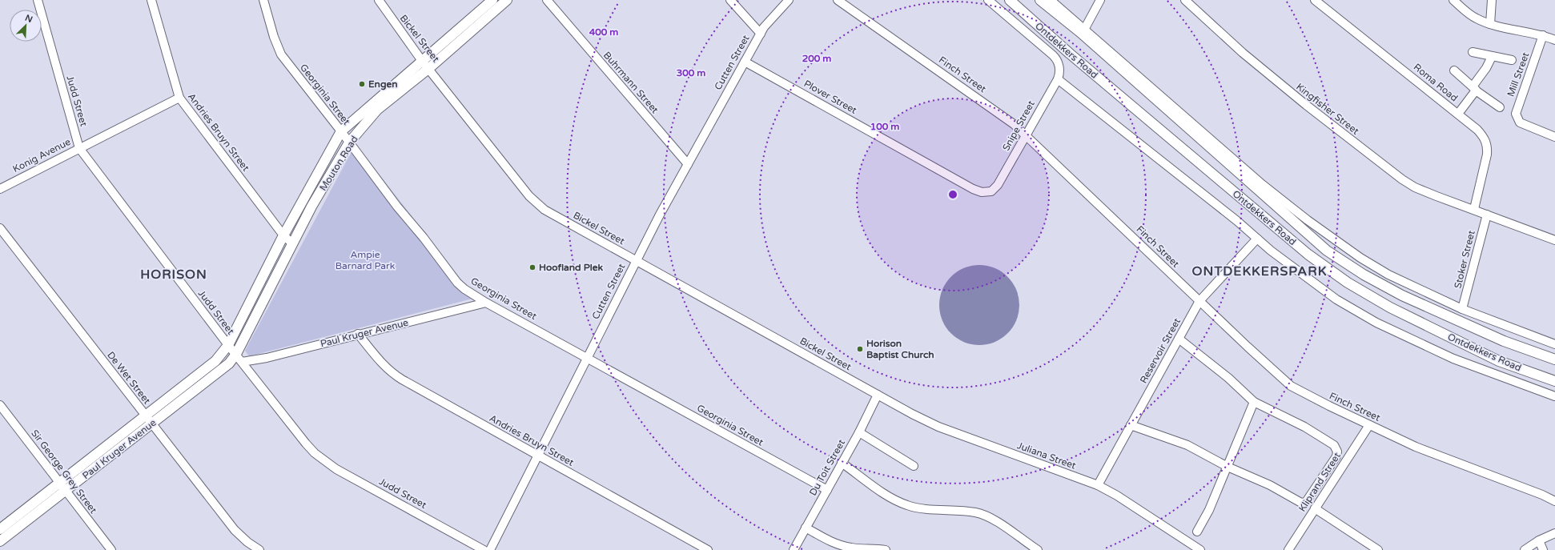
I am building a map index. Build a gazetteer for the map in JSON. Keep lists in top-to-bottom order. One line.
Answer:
{"streets":{"main road":["Ontdekkers Road","Mouton Road","Paul Kruger Avenue"],"street":["Bickel Street","Cutten Street","Finch Street","Mill Street","Buhrmann Street","Roma Road","Georginia Street","Plover Street","Judd Street","Kingfisher Street","Snipe Street","Andries Bruyn Street","Konig Avenue","Stoker Street","Reservoir Street","De Wet Street","Juliana Street","Du Toit Street","Sir George Grey Street","Kliprand Street"]},"crossings":[["Bickel Street","Cutten Street"],["Bickel Street","Mouton Road"],["Bickel Street","Juliana Street"],["Bickel Street","Du Toit Street"],["Ontdekkers Road","Snipe Street"],["Ontdekkers Road","Reservoir Street"],["Cutten Street","Buhrmann Street"],["Cutten Street","Georginia Street"],["Cutten Street","Plover Street"],["Cutten Street","Andries Bruyn Street"],["Finch Street","Snipe Street"],["Finch Street","Reservoir Street"],["Finch Street","Kliprand Street"],["Roma Road","Kingfisher Street"],["Georginia Street","Mouton Road"],["Georginia Street","Paul Kruger Avenue"],["Georginia Street","Du Toit Street"],["Plover Street","Snipe Street"],["Judd Street","Konig Avenue"],["Judd Street","Mouton Road"],["Judd Street","Paul Kruger Avenue"],["Kingfisher Street","Stoker Street"],["Andries Bruyn Street","Konig Avenue"],["Andries Bruyn Street","Mouton Road"],["Andries Bruyn Street","Paul Kruger Avenue"],["Mouton Road","Paul Kruger Avenue"],["Paul Kruger Avenue","De Wet Street"],["Paul Kruger Avenue","Sir George Grey Street"],["Reservoir Street","Juliana Street"],["Juliana Street","Du Toit Street"]],"districts":["ONTDEKKERSPARK","HORISON"],"parks":["Ampie Barnard Park"],"places":["Engen","Hoofland Plek","Horison Baptist Church"],"north":"top right","rings":["400 m","200 m","300 m","100 m"]}
